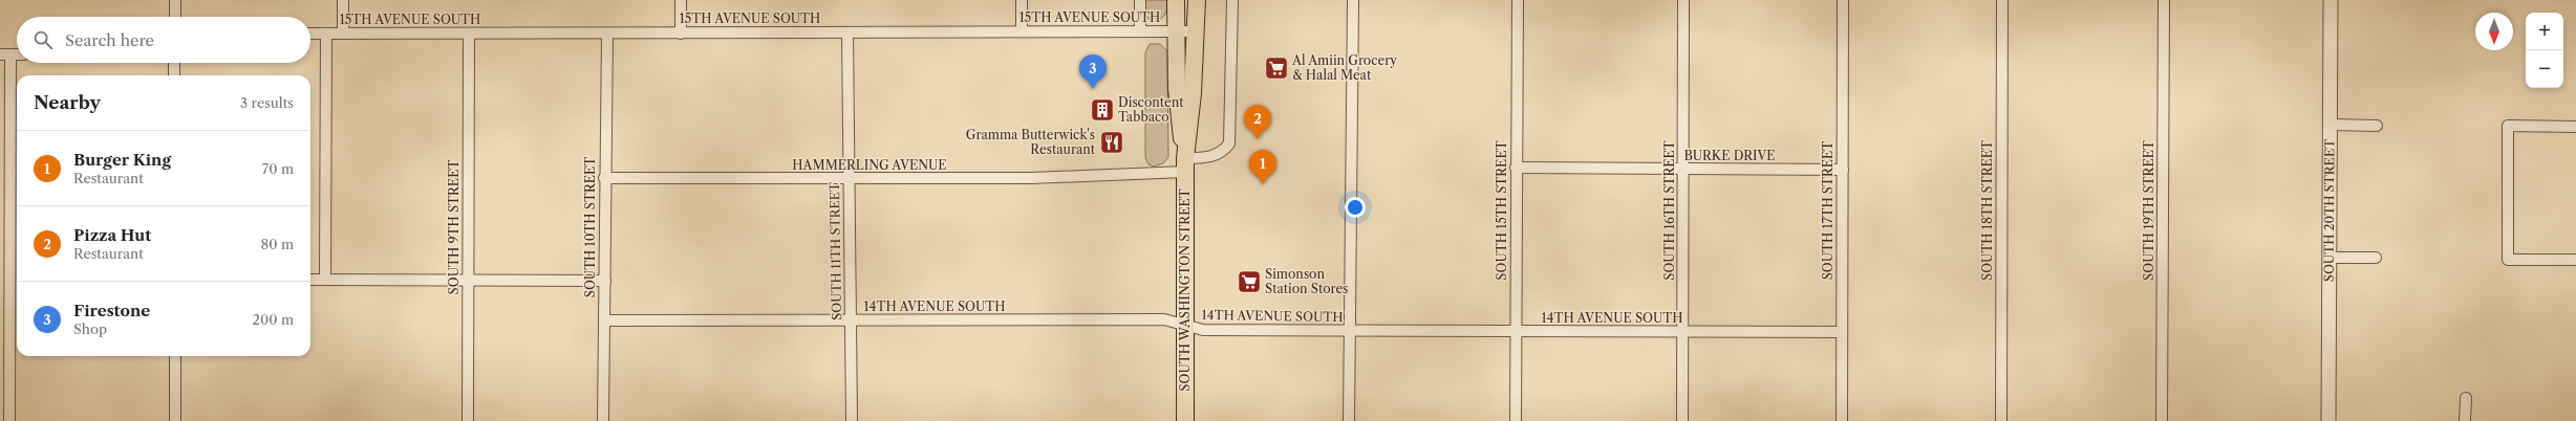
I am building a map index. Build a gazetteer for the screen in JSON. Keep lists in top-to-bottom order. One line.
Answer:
{"streets":{"main road":["SOUTH WASHINGTON STREET"],"street":["15TH AVENUE SOUTH","BURKE DRIVE","HAMMERLING AVENUE","SOUTH 15TH STREET","SOUTH 16TH STREET","SOUTH 17TH STREET","SOUTH 18TH STREET","SOUTH 19TH STREET","SOUTH 20TH STREET","SOUTH 9TH STREET","SOUTH 10TH STREET","SOUTH 11TH STREET","14TH AVENUE SOUTH"]},"crossings":[["15TH AVENUE SOUTH","SOUTH 9TH STREET"],["15TH AVENUE SOUTH","SOUTH 10TH STREET"],["15TH AVENUE SOUTH","SOUTH 11TH STREET"],["15TH AVENUE SOUTH","SOUTH WASHINGTON STREET"],["BURKE DRIVE","SOUTH 15TH STREET"],["BURKE DRIVE","SOUTH 16TH STREET"],["BURKE DRIVE","SOUTH 17TH STREET"],["HAMMERLING AVENUE","SOUTH 10TH STREET"],["HAMMERLING AVENUE","SOUTH 11TH STREET"],["HAMMERLING AVENUE","SOUTH WASHINGTON STREET"],["SOUTH 15TH STREET","14TH AVENUE SOUTH"],["SOUTH 16TH STREET","14TH AVENUE SOUTH"],["SOUTH 17TH STREET","14TH AVENUE SOUTH"],["SOUTH 10TH STREET","14TH AVENUE SOUTH"],["SOUTH 11TH STREET","14TH AVENUE SOUTH"],["SOUTH WASHINGTON STREET","14TH AVENUE SOUTH"]],"places":{"supermarket":["Al Amiin Grocery & Halal Meat","Simonson Station Stores"],"building":["Discontent Tabbaco"],"restaurant":["Gramma Butterwick's Restaurant"]},"north":"bottom","page":{"map_buttons":["+","−"],"search":"Search here","pins":["3","2","1"],"heading":["Nearby","3 results"],"list":[{"mark":"1","name":"Burger King","note":"Restaurant","value":"70 m"},{"mark":"2","name":"Pizza Hut","note":"Restaurant","value":"80 m"},{"mark":"3","name":"Firestone","note":"Shop","value":"200 m"}]}}
